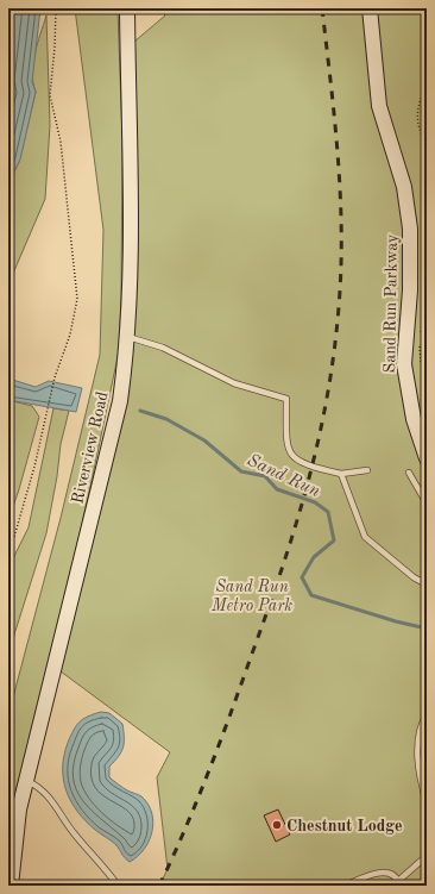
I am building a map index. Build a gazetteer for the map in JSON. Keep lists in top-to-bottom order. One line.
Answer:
{"streets":{"main road":["Sand Run Parkway","Riverview Road"]},"water":["Sand Run"],"parks":["Sand Run Metro Park"],"places":["Chestnut Lodge"]}
